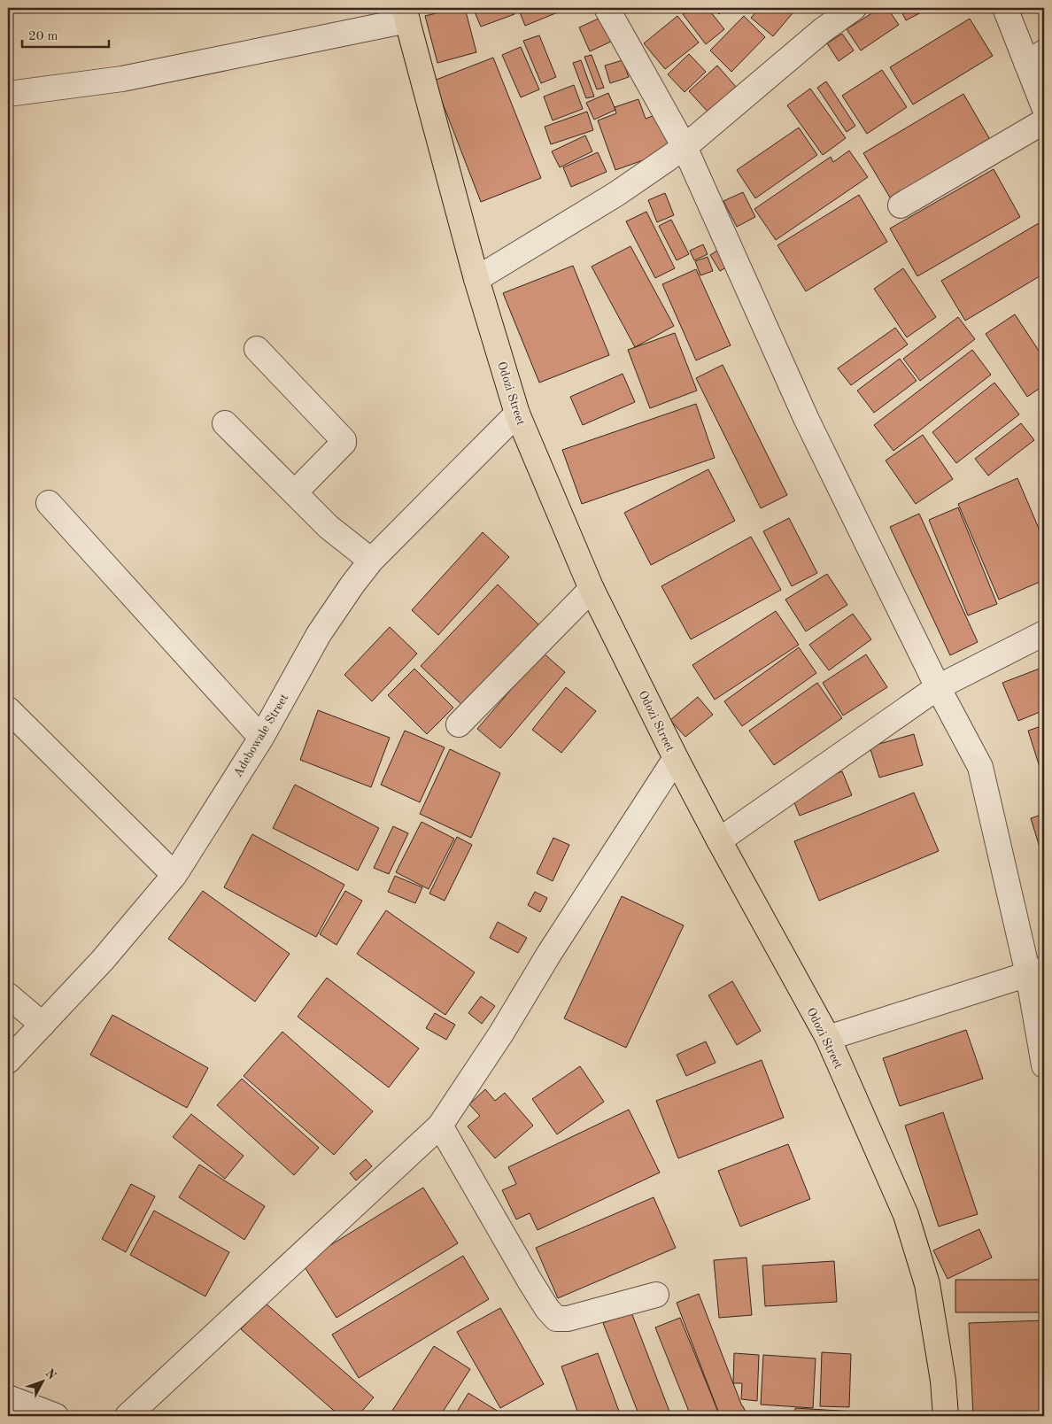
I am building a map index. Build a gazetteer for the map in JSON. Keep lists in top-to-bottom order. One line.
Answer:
{"streets":{"main road":["Odozi Street"],"street":["Adebowale Street"]},"crossings":[["Odozi Street","Adebowale Street"]],"scale_bar":"20 m","north":"top right"}
